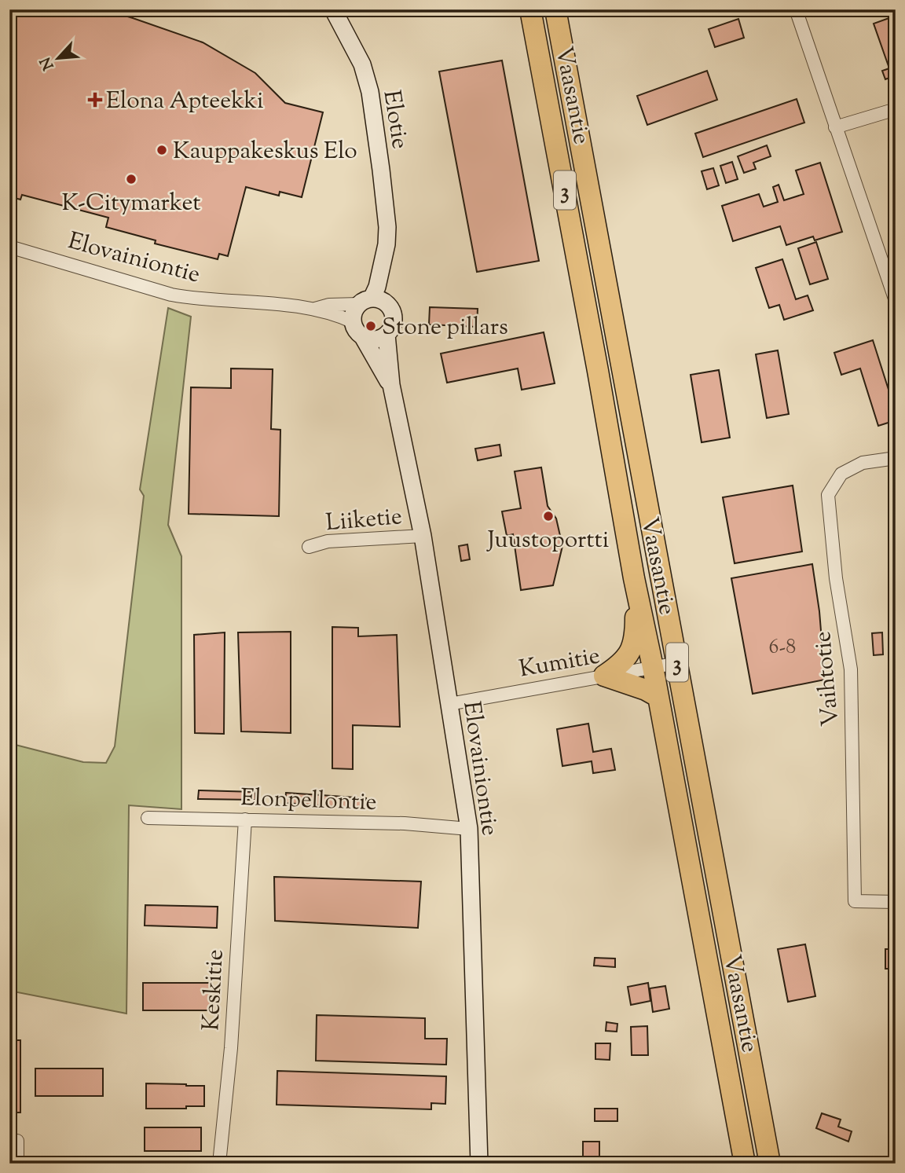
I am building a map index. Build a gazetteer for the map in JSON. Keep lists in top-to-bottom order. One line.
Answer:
{"streets":{"highway":["Vaasantie","3"],"main road":["Elotie","Elovainiontie"],"street":["Liiketie","Kumitie","Vaihtotie","Elonpellontie","Keskitie"]},"crossings":[["Vaasantie","Kumitie"],["Elotie","Elovainiontie"],["Elovainiontie","Liiketie"],["Elovainiontie","Kumitie"],["Elovainiontie","Elonpellontie"],["Elonpellontie","Keskitie"]],"places":{"health":["Elona Apteekki"],"other":["Kauppakeskus Elo","K-Citymarket","Stone pillars","Juustoportti"]},"house_numbers":["6-8"],"north":"bottom left"}
